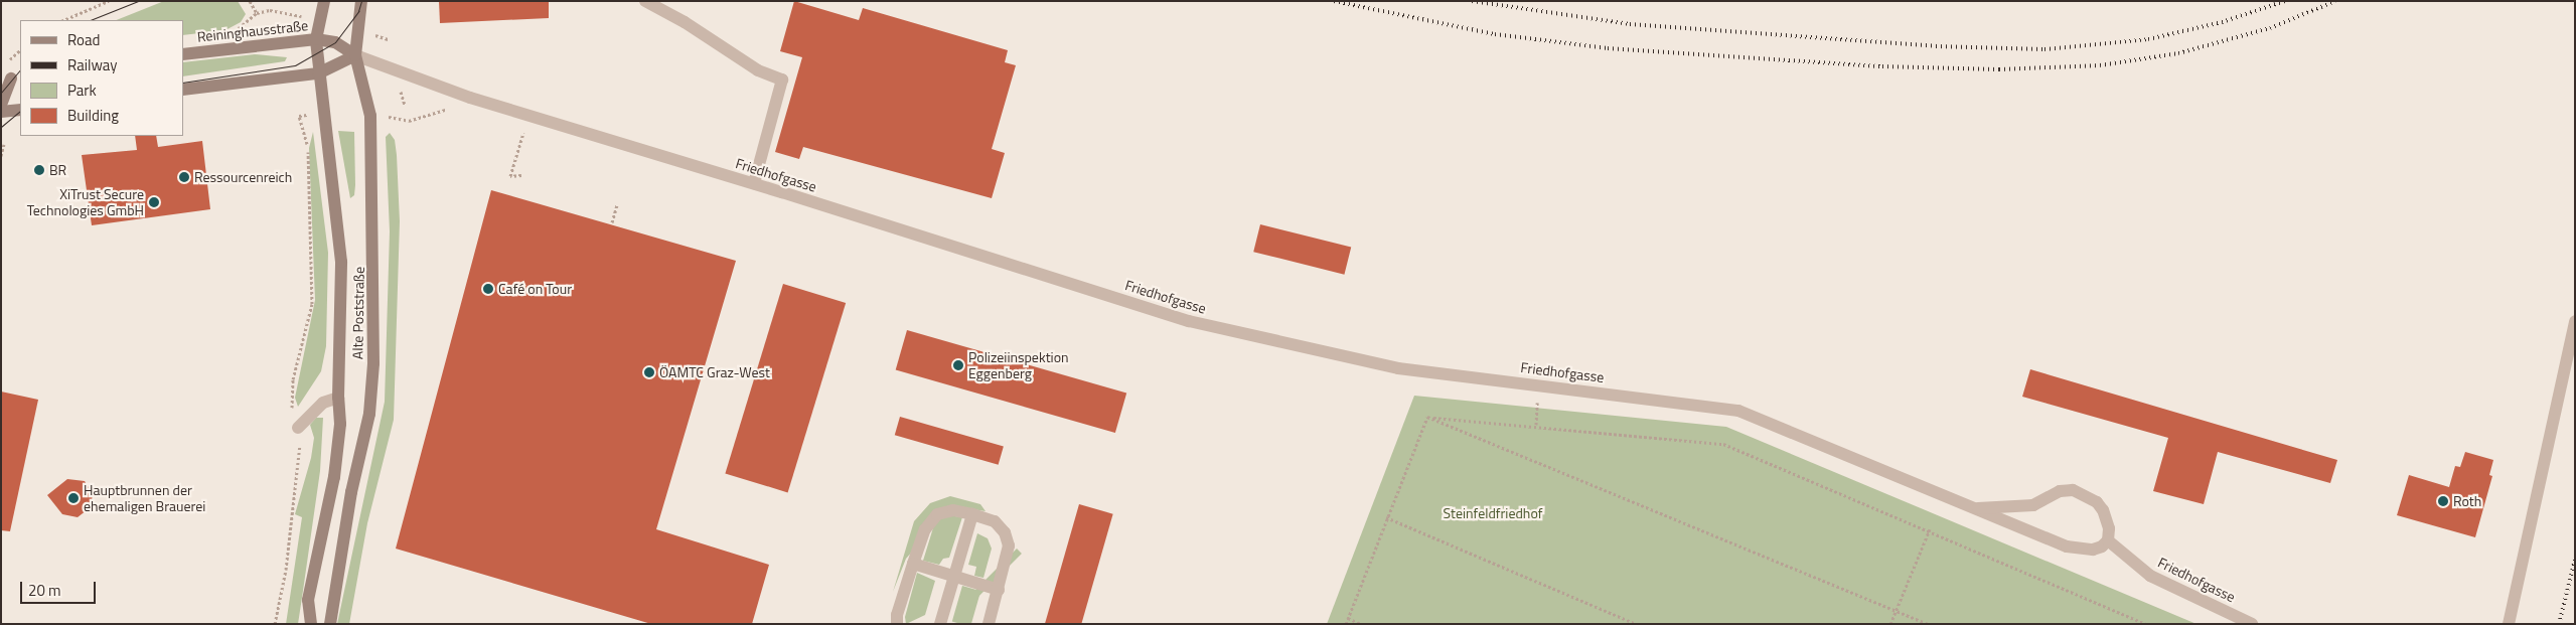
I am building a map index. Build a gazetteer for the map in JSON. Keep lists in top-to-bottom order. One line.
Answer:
{"streets":{"main road":["Reininghausstraße","Alte Poststraße"],"street":["Friedhofgasse"]},"crossings":[["Reininghausstraße","Friedhofgasse"],["Reininghausstraße","Alte Poststraße"],["Friedhofgasse","Alte Poststraße"]],"parks":["Steinfeldfriedhof"],"places":["BR","Ressourcenreich","XiTrust Secure Technologies GmbH","Café on Tour","Polizeiinspektion Eggenberg","ÖAMTC Graz-West","Hauptbrunnen der ehemaligen Brauerei","Roth"],"legend":["Road","Railway","Park","Building"],"scale_bar":"20 m"}
